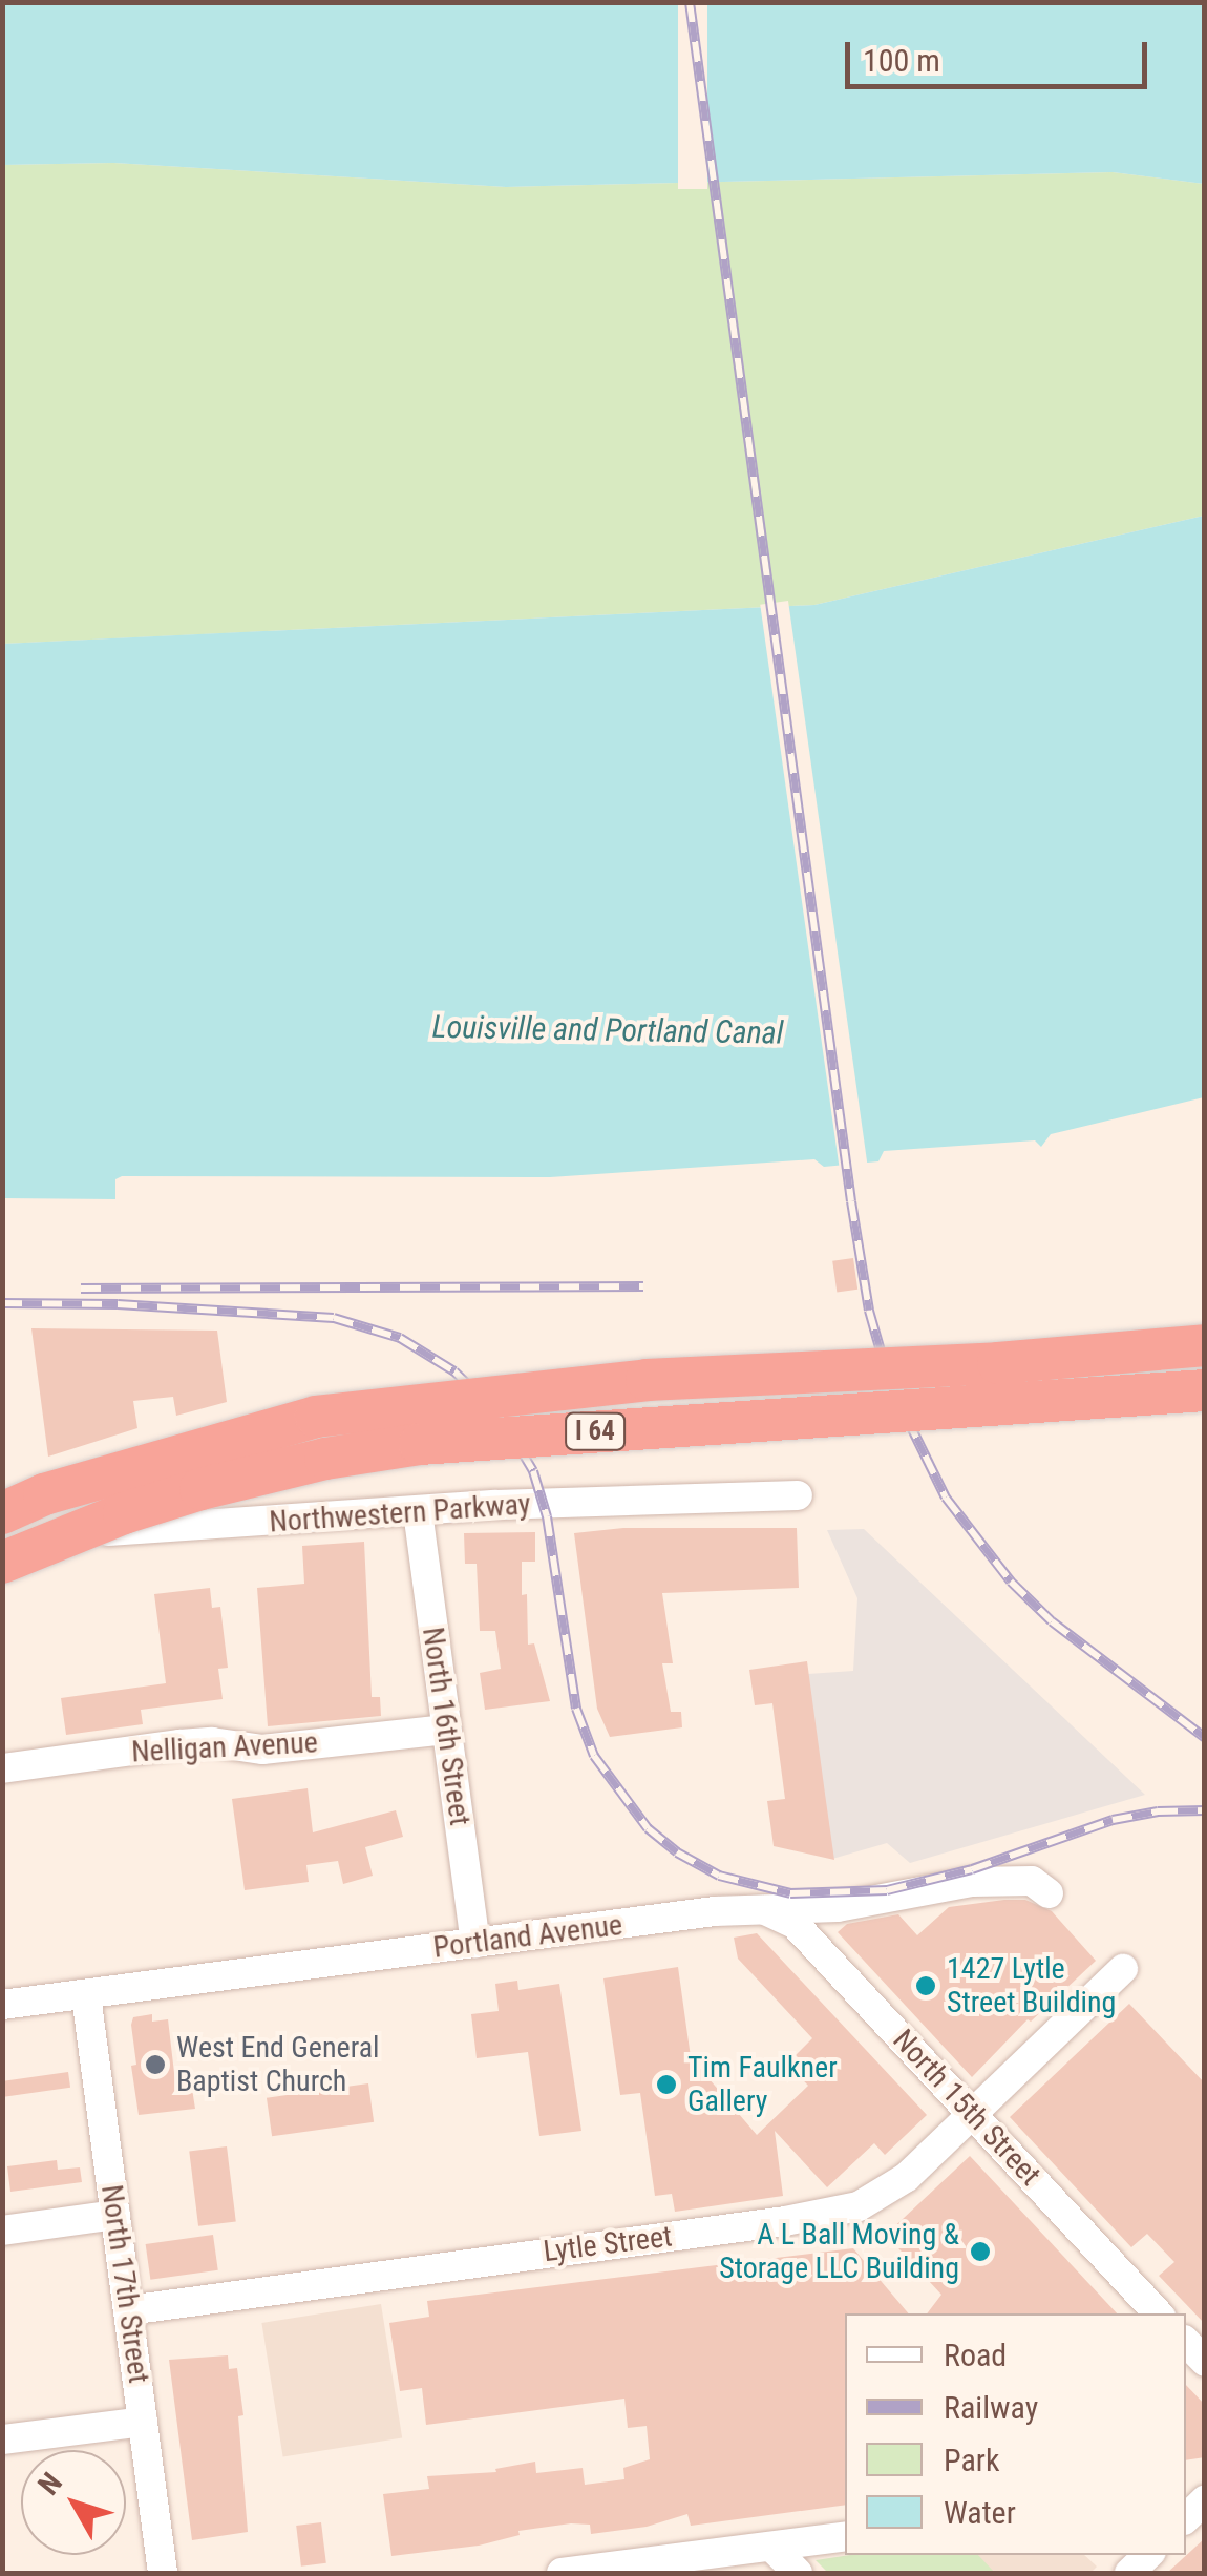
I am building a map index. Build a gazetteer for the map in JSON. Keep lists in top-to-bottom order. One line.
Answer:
{"streets":{"highway":["I 64"],"street":["Northwestern Parkway","North 16th Street","Nelligan Avenue","Portland Avenue","North 15th Street","Lytle Street","North 17th Street"]},"crossings":[["Northwestern Parkway","North 16th Street"],["North 16th Street","Nelligan Avenue"],["North 16th Street","Portland Avenue"],["Portland Avenue","North 15th Street"],["Portland Avenue","North 17th Street"],["North 15th Street","Lytle Street"],["Lytle Street","North 17th Street"]],"water":["Louisville and Portland Canal"],"places":["1427 Lytle Street Building","West End General Baptist Church","Tim Faulkner Gallery","A L Ball Moving & Storage LLC Building"],"legend":["Road","Railway","Park","Water"],"scale_bar":"100 m","north":"top left"}
